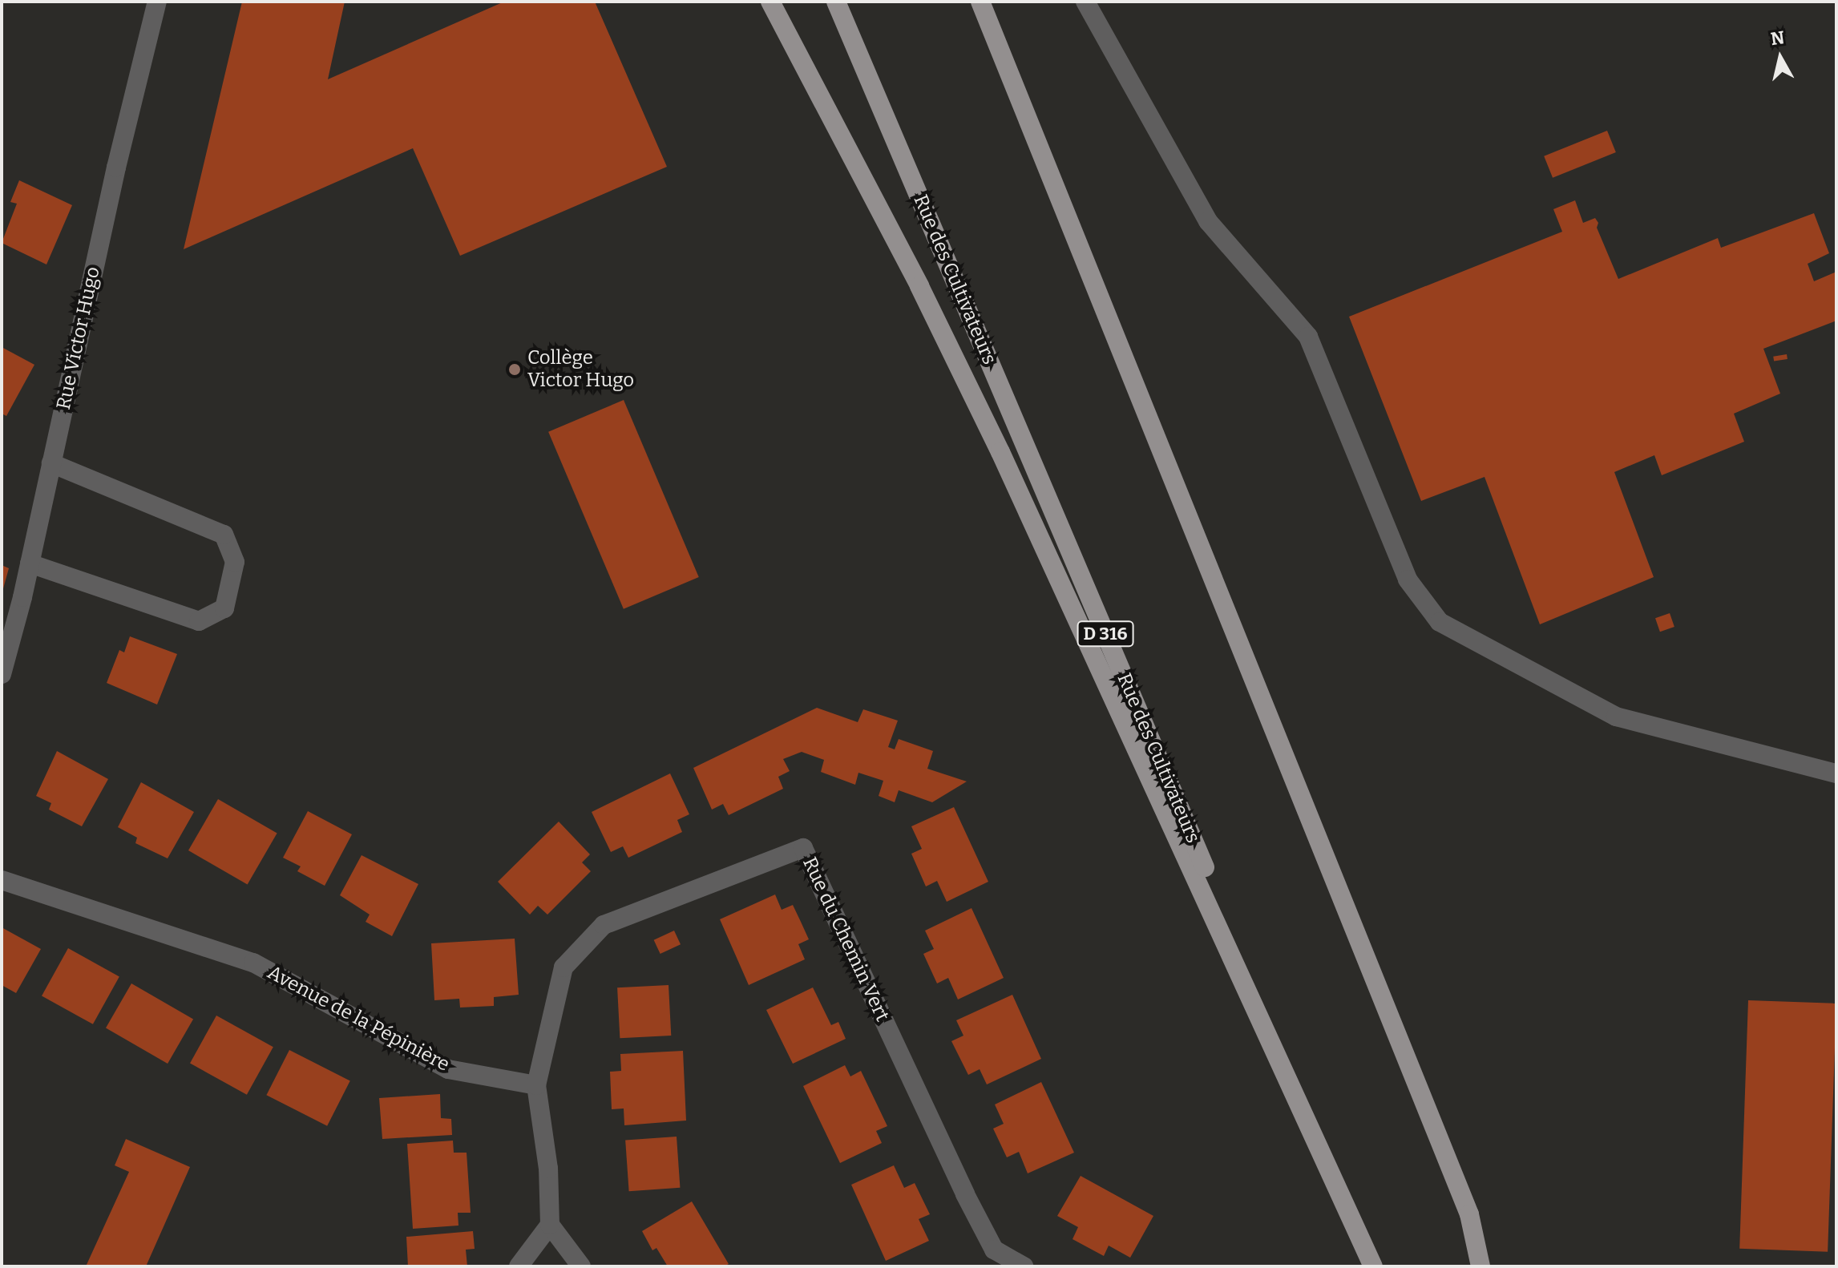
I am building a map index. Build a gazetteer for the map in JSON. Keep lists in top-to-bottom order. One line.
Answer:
{"streets":{"main road":["Rue des Cultivateurs","D 316"],"street":["Rue Victor Hugo","Rue du Chemin Vert","Avenue de la Pépinière"]},"crossings":[["Rue du Chemin Vert","Avenue de la Pépinière"]],"places":["Collège Victor Hugo"],"north":"top"}
